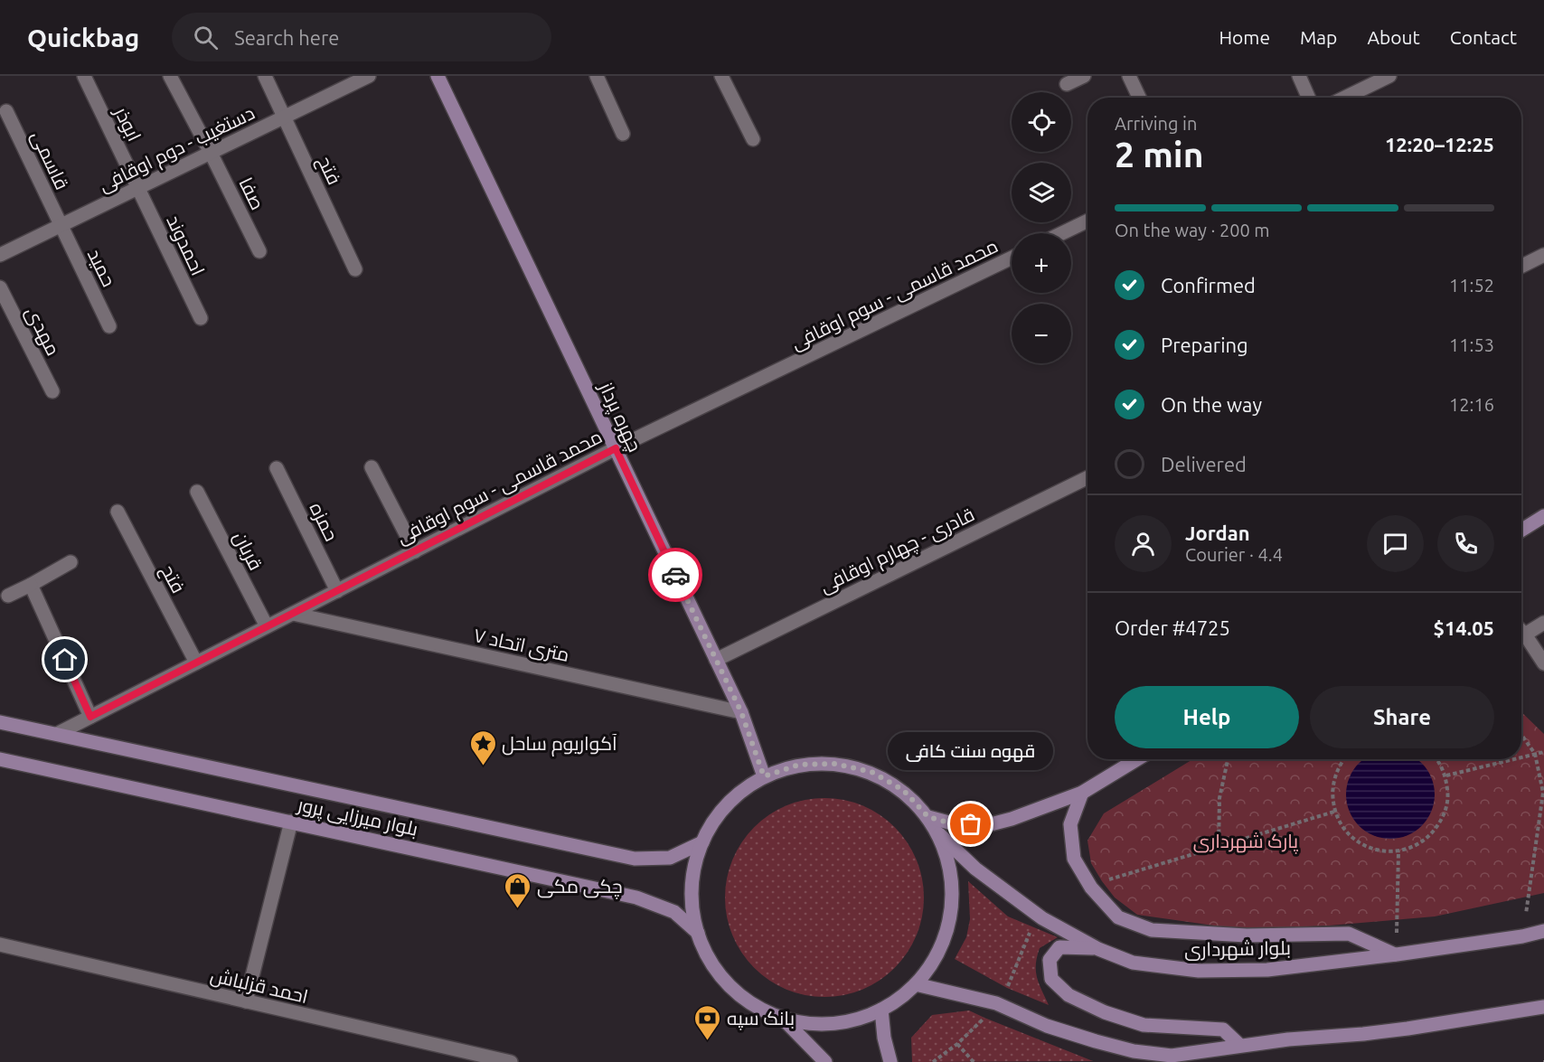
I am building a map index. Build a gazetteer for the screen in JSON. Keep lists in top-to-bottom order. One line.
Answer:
{"streets":{"main road":["چهره پرداز","بلوار میرزایی پرور","بلوار شهرداری"],"street":["ابوذر","دستغیب - دوم اوقافی","قاسمی","فتح","صفا","احمدوند","حمید","محمد قاسمی - سوم اوقافی","مهدی","حمزه","قادری - چهارم اوقافی","قربان","۷ متری اتحاد","احمد قزلباش"]},"crossings":[["ابوذر","دستغیب - دوم اوقافی"],["ابوذر","احمدوند"],["دستغیب - دوم اوقافی","قاسمی"],["دستغیب - دوم اوقافی","فتح"],["دستغیب - دوم اوقافی","صفا"],["دستغیب - دوم اوقافی","احمدوند"],["دستغیب - دوم اوقافی","حمید"],["قاسمی","حمید"],["فتح","محمد قاسمی - سوم اوقافی"],["محمد قاسمی - سوم اوقافی","چهره پرداز"],["محمد قاسمی - سوم اوقافی","حمزه"],["محمد قاسمی - سوم اوقافی","قربان"],["محمد قاسمی - سوم اوقافی","۷ متری اتحاد"],["محمد قاسمی - سوم اوقافی","بلوار میرزایی پرور"],["چهره پرداز","قادری - چهارم اوقافی"],["چهره پرداز","۷ متری اتحاد"]],"parks":["پارک شهرداری"],"places":{"place":["آکواریوم ساحل"],"other":["قهوه سنت کافی"],"shop":["چکی مکی"],"bank":["بانک سپه"]},"page":{"header":"Quickbag","search":"Search here","nav":["Home","Map","About","Contact"],"map_buttons":["+","−"],"heading":["2 min","Arriving in","12:20–12:25"],"panel":["Jordan","Courier · 4.4","Order #4725","$14.05"],"bar":"On the way · 200 m","list":[["Confirmed","11:52"],["Preparing","11:53"],["On the way","12:16"],"Delivered"],"buttons":["Help","Share"],"bubble":"قهوه سنت کافی"}}
